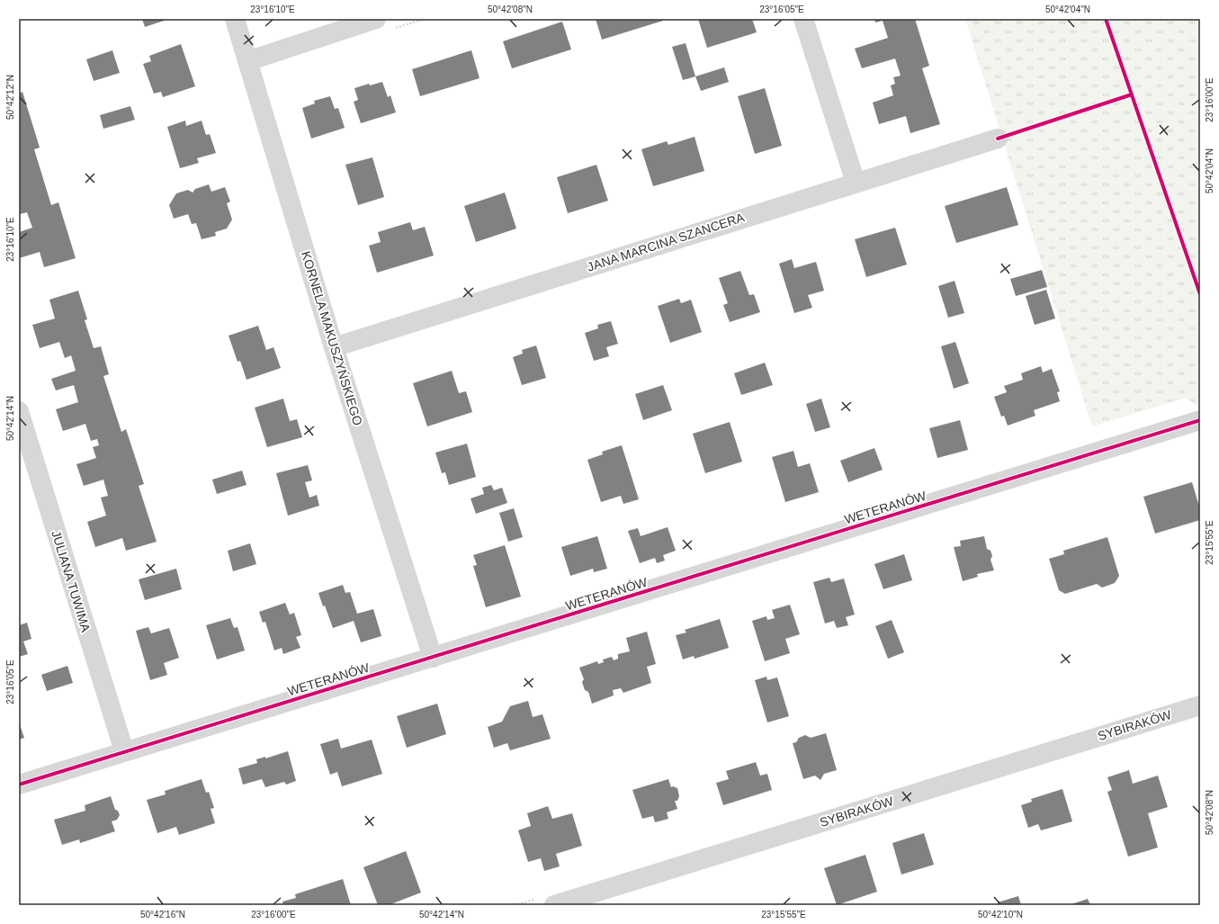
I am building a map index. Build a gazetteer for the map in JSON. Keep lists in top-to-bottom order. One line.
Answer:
{"streets":{"street":["JANA MARCINA SZANCERA","KORNELA MAKUSZYŃSKIEGO","WETERANÓW","JULIANA TUWIMA","SYBIRAKÓW"]},"crossings":[["JANA MARCINA SZANCERA","KORNELA MAKUSZYŃSKIEGO"],["KORNELA MAKUSZYŃSKIEGO","WETERANÓW"],["WETERANÓW","JULIANA TUWIMA"]],"coordinates":["23°16'10\"E","50°42'08\"N","23°16'05\"E","50°42'04\"N","50°42'12\"N","23°16'00\"E","50°42'14\"N","23°15'55\"E","50°42'16\"N","50°42'10\"N"]}
